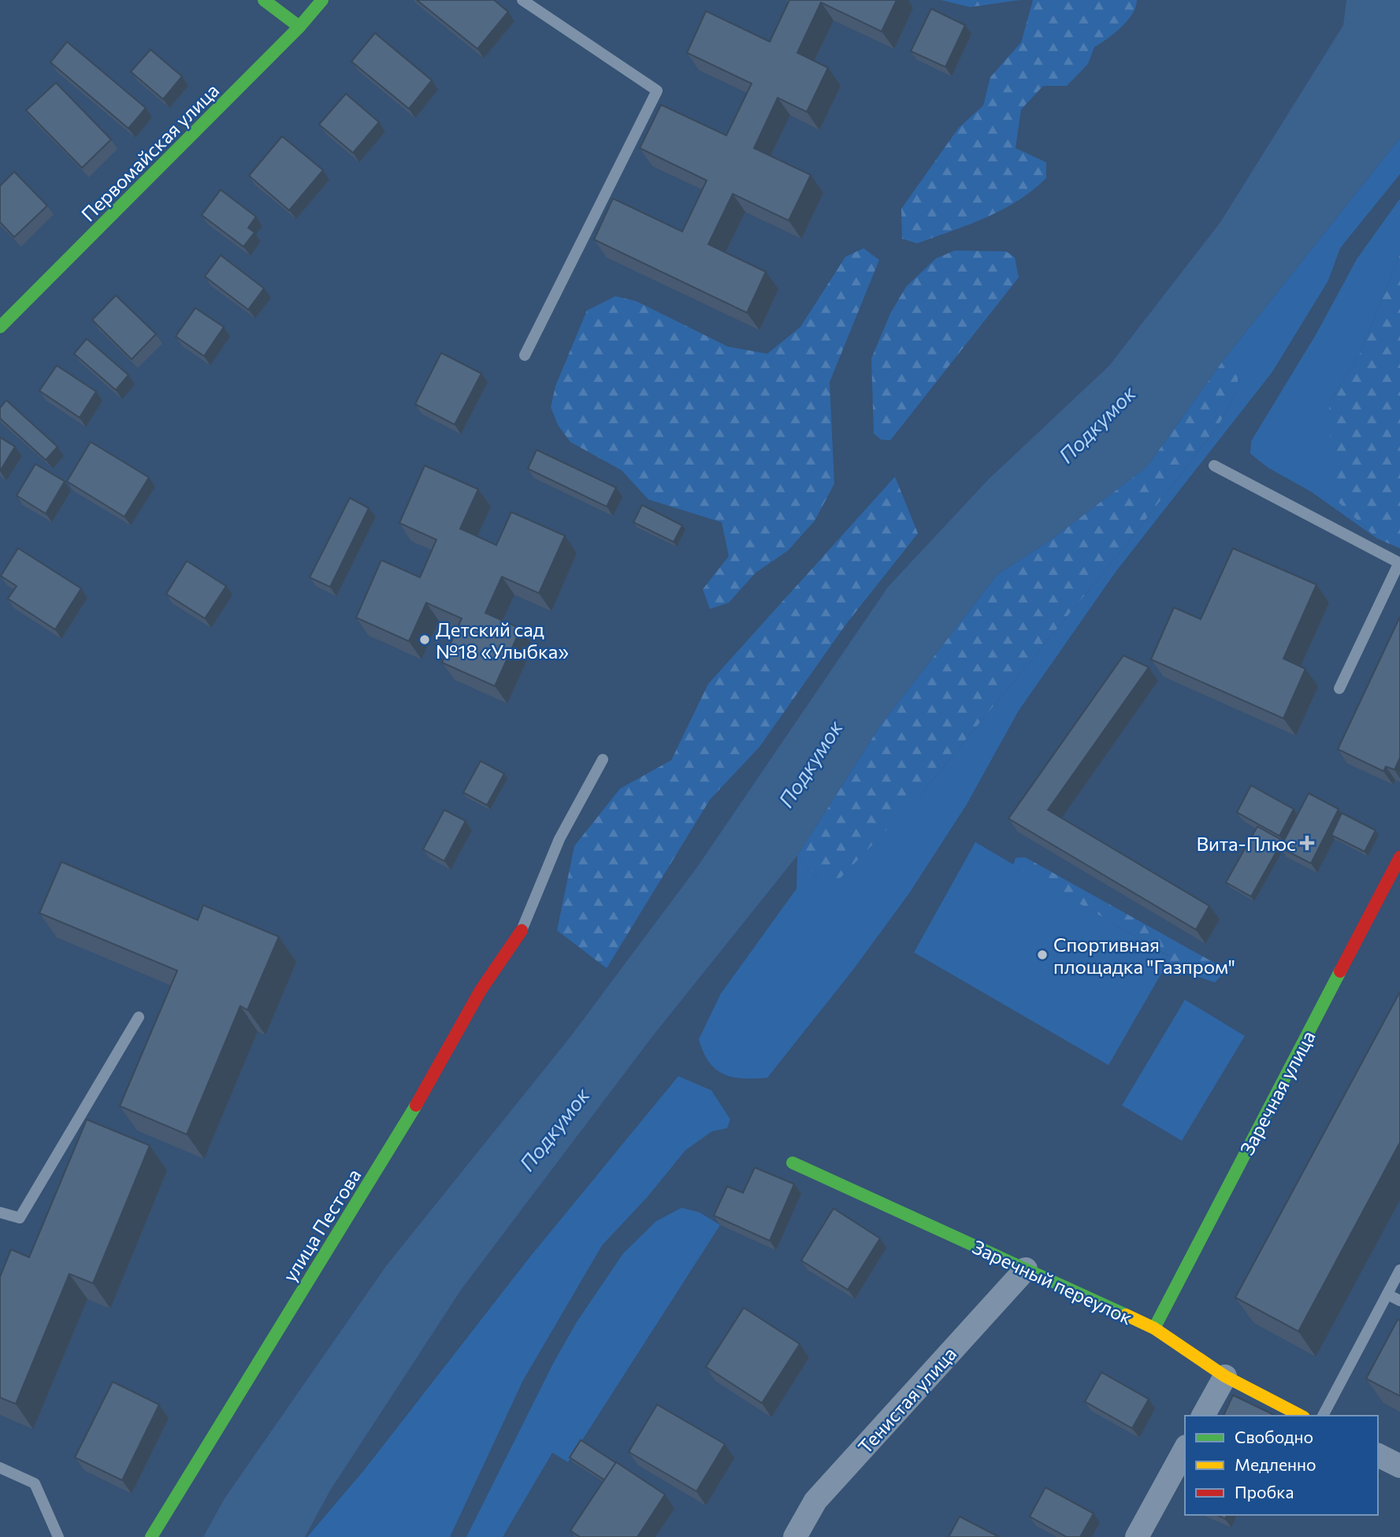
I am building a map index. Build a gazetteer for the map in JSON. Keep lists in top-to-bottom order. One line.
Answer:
{"streets":{"street":["Первомайская улица","Заречная улица","улица Пестова","Заречный переулок","Тенистая улица"]},"crossings":[["Заречная улица","Заречный переулок"],["Заречный переулок","Тенистая улица"]],"water":["Подкумок"],"places":{"other":["Детский сад №18 «Улыбка»","Спортивная площадка \"Газпром\""],"health":["Вита-Плюс"]},"legend":["Свободно","Медленно","Пробка"]}
